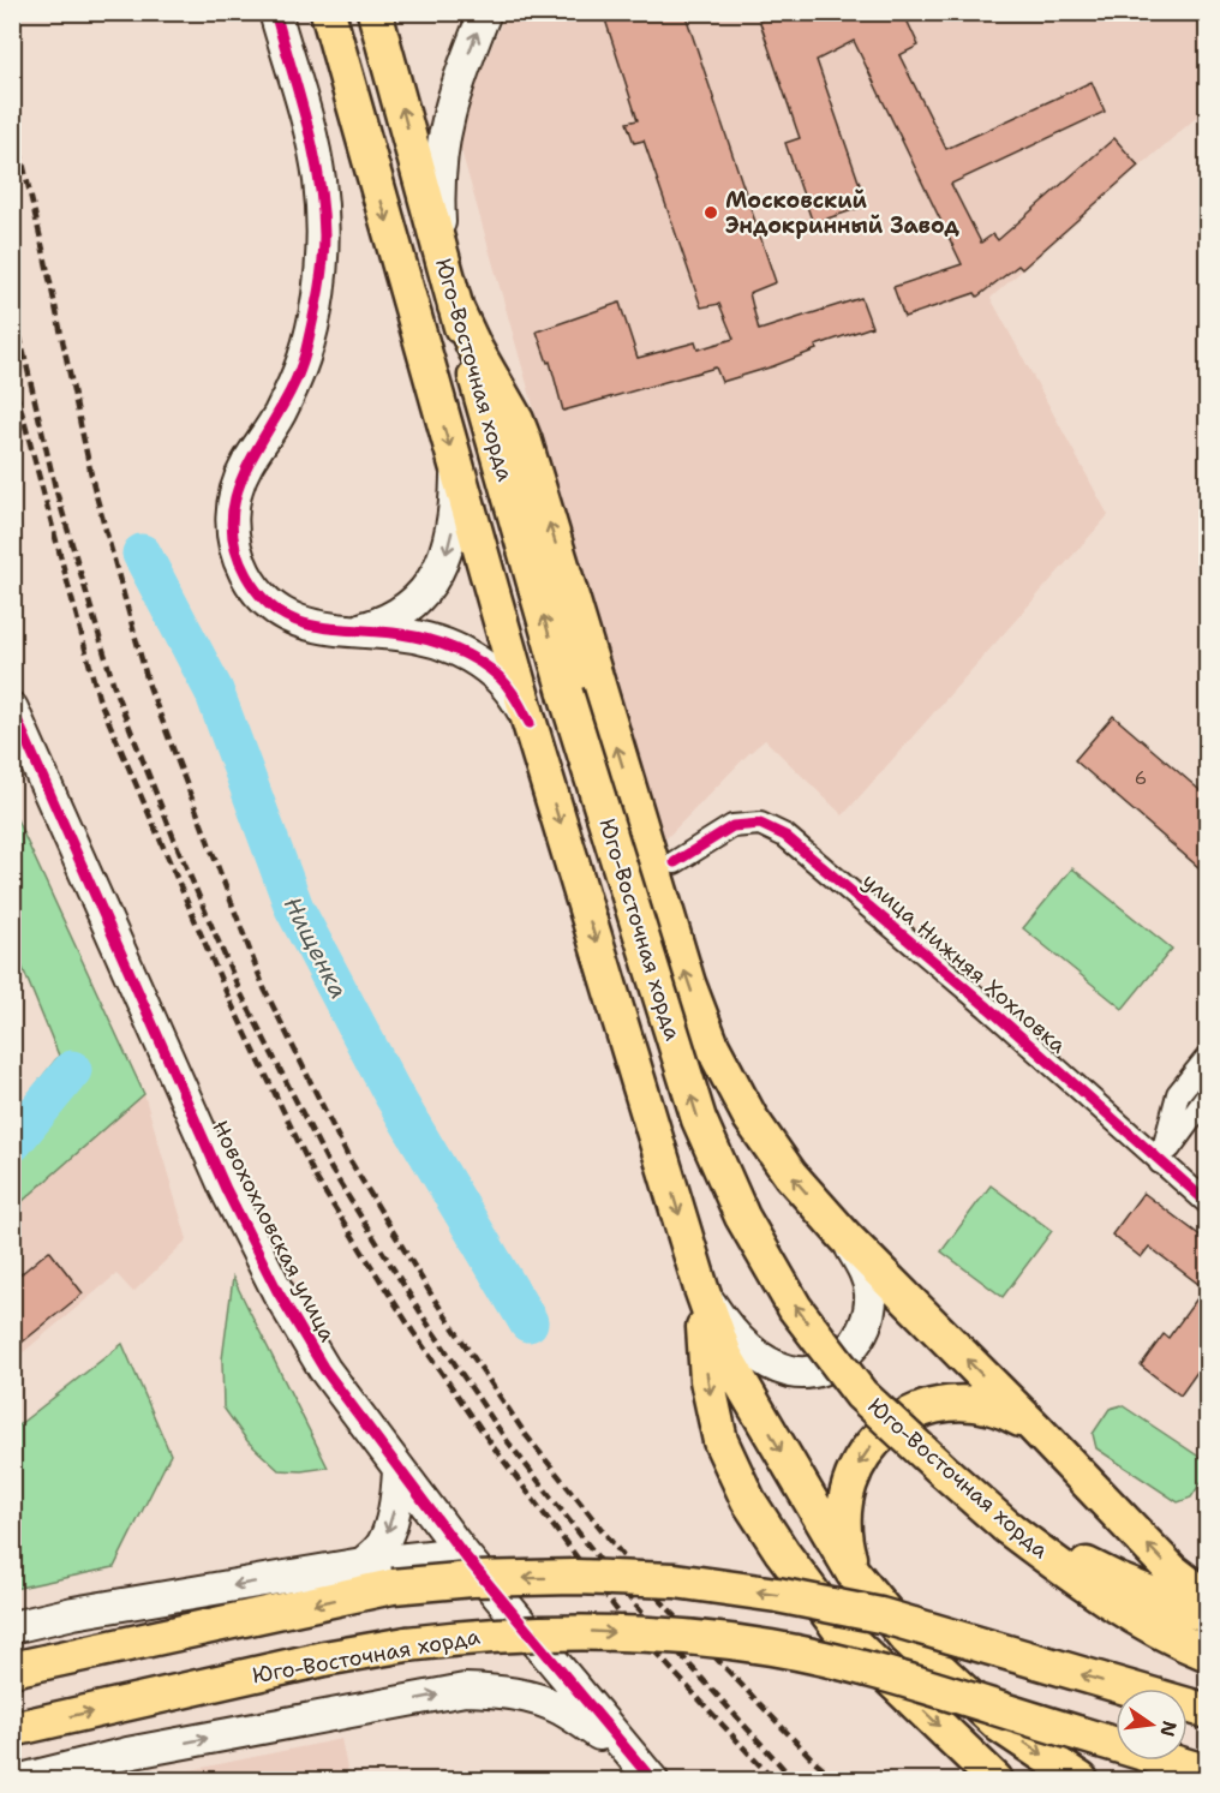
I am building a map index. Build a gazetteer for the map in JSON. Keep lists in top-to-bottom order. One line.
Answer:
{"streets":{"main road":["Юго-Восточная хорда"],"street":["улица Нижняя Хохловка","Новохохловская улица"]},"water":["Нищенка"],"places":["Московский Эндокринный Завод"],"house_numbers":["6"],"north":"right"}
